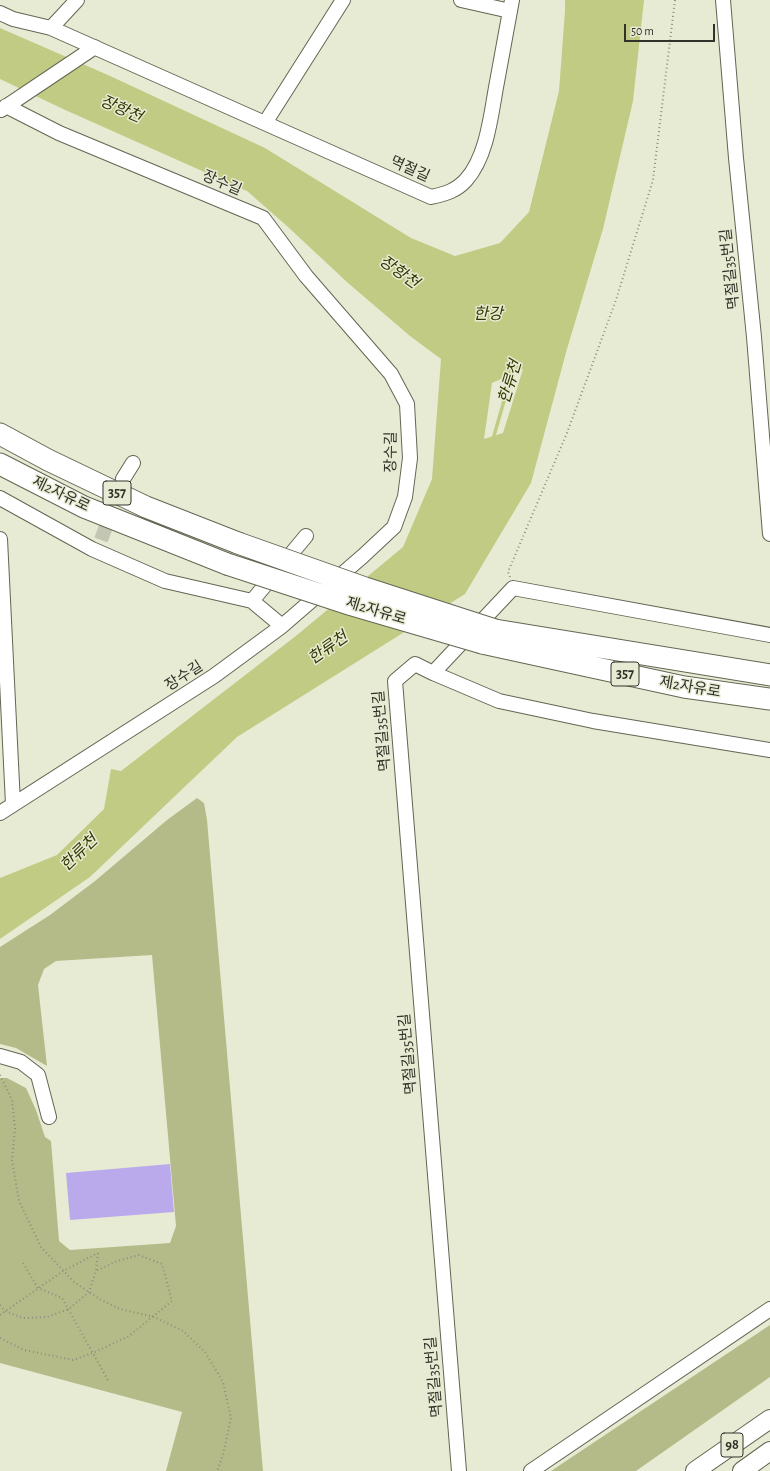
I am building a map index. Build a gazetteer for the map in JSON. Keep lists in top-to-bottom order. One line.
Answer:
{"streets":{"highway":["357","제2자유로"],"main road":["98"],"street":["멱절길","장수길","멱절길35번길"]},"water":["장항천","한강","한류천"],"scale_bar":"50 m"}
